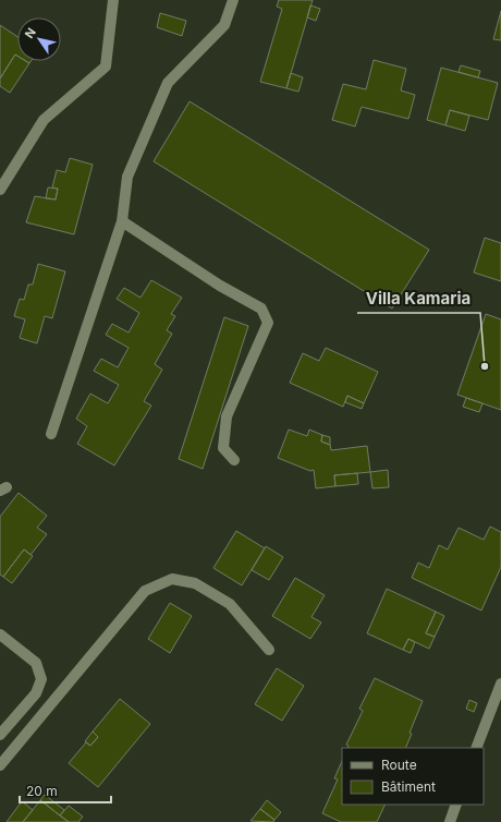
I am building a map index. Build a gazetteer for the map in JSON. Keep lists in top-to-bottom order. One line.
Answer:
{"places":["Villa Kamaria"],"legend":["Route","Bâtiment"],"scale_bar":"20 m","north":"top left"}
